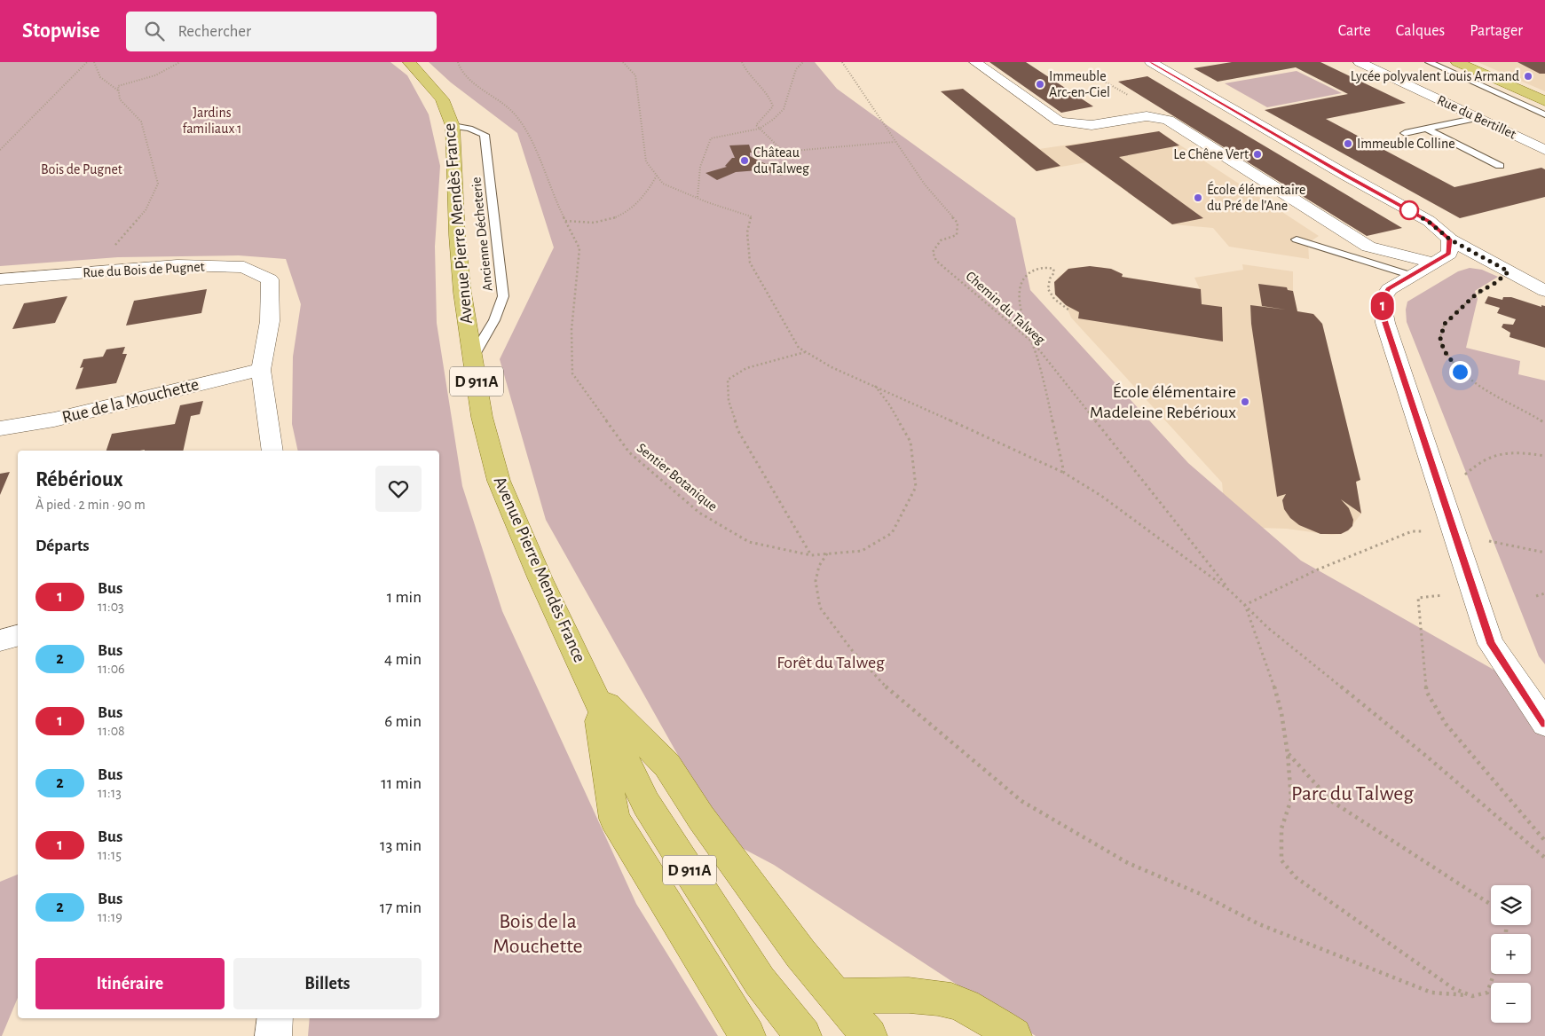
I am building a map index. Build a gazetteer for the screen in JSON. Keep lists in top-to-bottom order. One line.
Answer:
{"streets":{"main road":["Avenue Pierre Mendès France","D 911A"],"street":["Rue du Bertillet","Rue du Bois de Pugnet","Rue de la Mouchette"],"lane":["Ancienne Décheterie"],"path":["Chemin du Talweg","Sentier Botanique"]},"crossings":[["Avenue Pierre Mendès France","Ancienne Décheterie"],["Rue du Bois de Pugnet","Rue de la Mouchette"]],"parks":["Jardins familiaux 1","Bois de Pugnet","Forêt du Talweg","Parc du Talweg","Bois de la Mouchette"],"places":["Lycée polyvalent Louis Armand","Immeuble Arc-en-Ciel","Immeuble Colline","Le Chêne Vert","Château du Talweg","École élémentaire du Pré de l'Ane","École élémentaire Madeleine Rebérioux"],"lines":["bus line 1"],"page":{"header":"Stopwise","search":"Rechercher","nav":["Carte","Calques","Partager"],"on_map":"1","heading":[["Rébérioux","À pied · 2 min · 90 m"],"Départs"],"list":[{"mark":"1","name":"Bus","note":"11:03","value":"1 min"},{"mark":"2","name":"Bus","note":"11:06","value":"4 min"},{"mark":"1","name":"Bus","note":"11:08","value":"6 min"},{"mark":"2","name":"Bus","note":"11:13","value":"11 min"},{"mark":"1","name":"Bus","note":"11:15","value":"13 min"},{"mark":"2","name":"Bus","note":"11:19","value":"17 min"}],"map_buttons":["+","−"],"buttons":["Itinéraire","Billets"]}}
